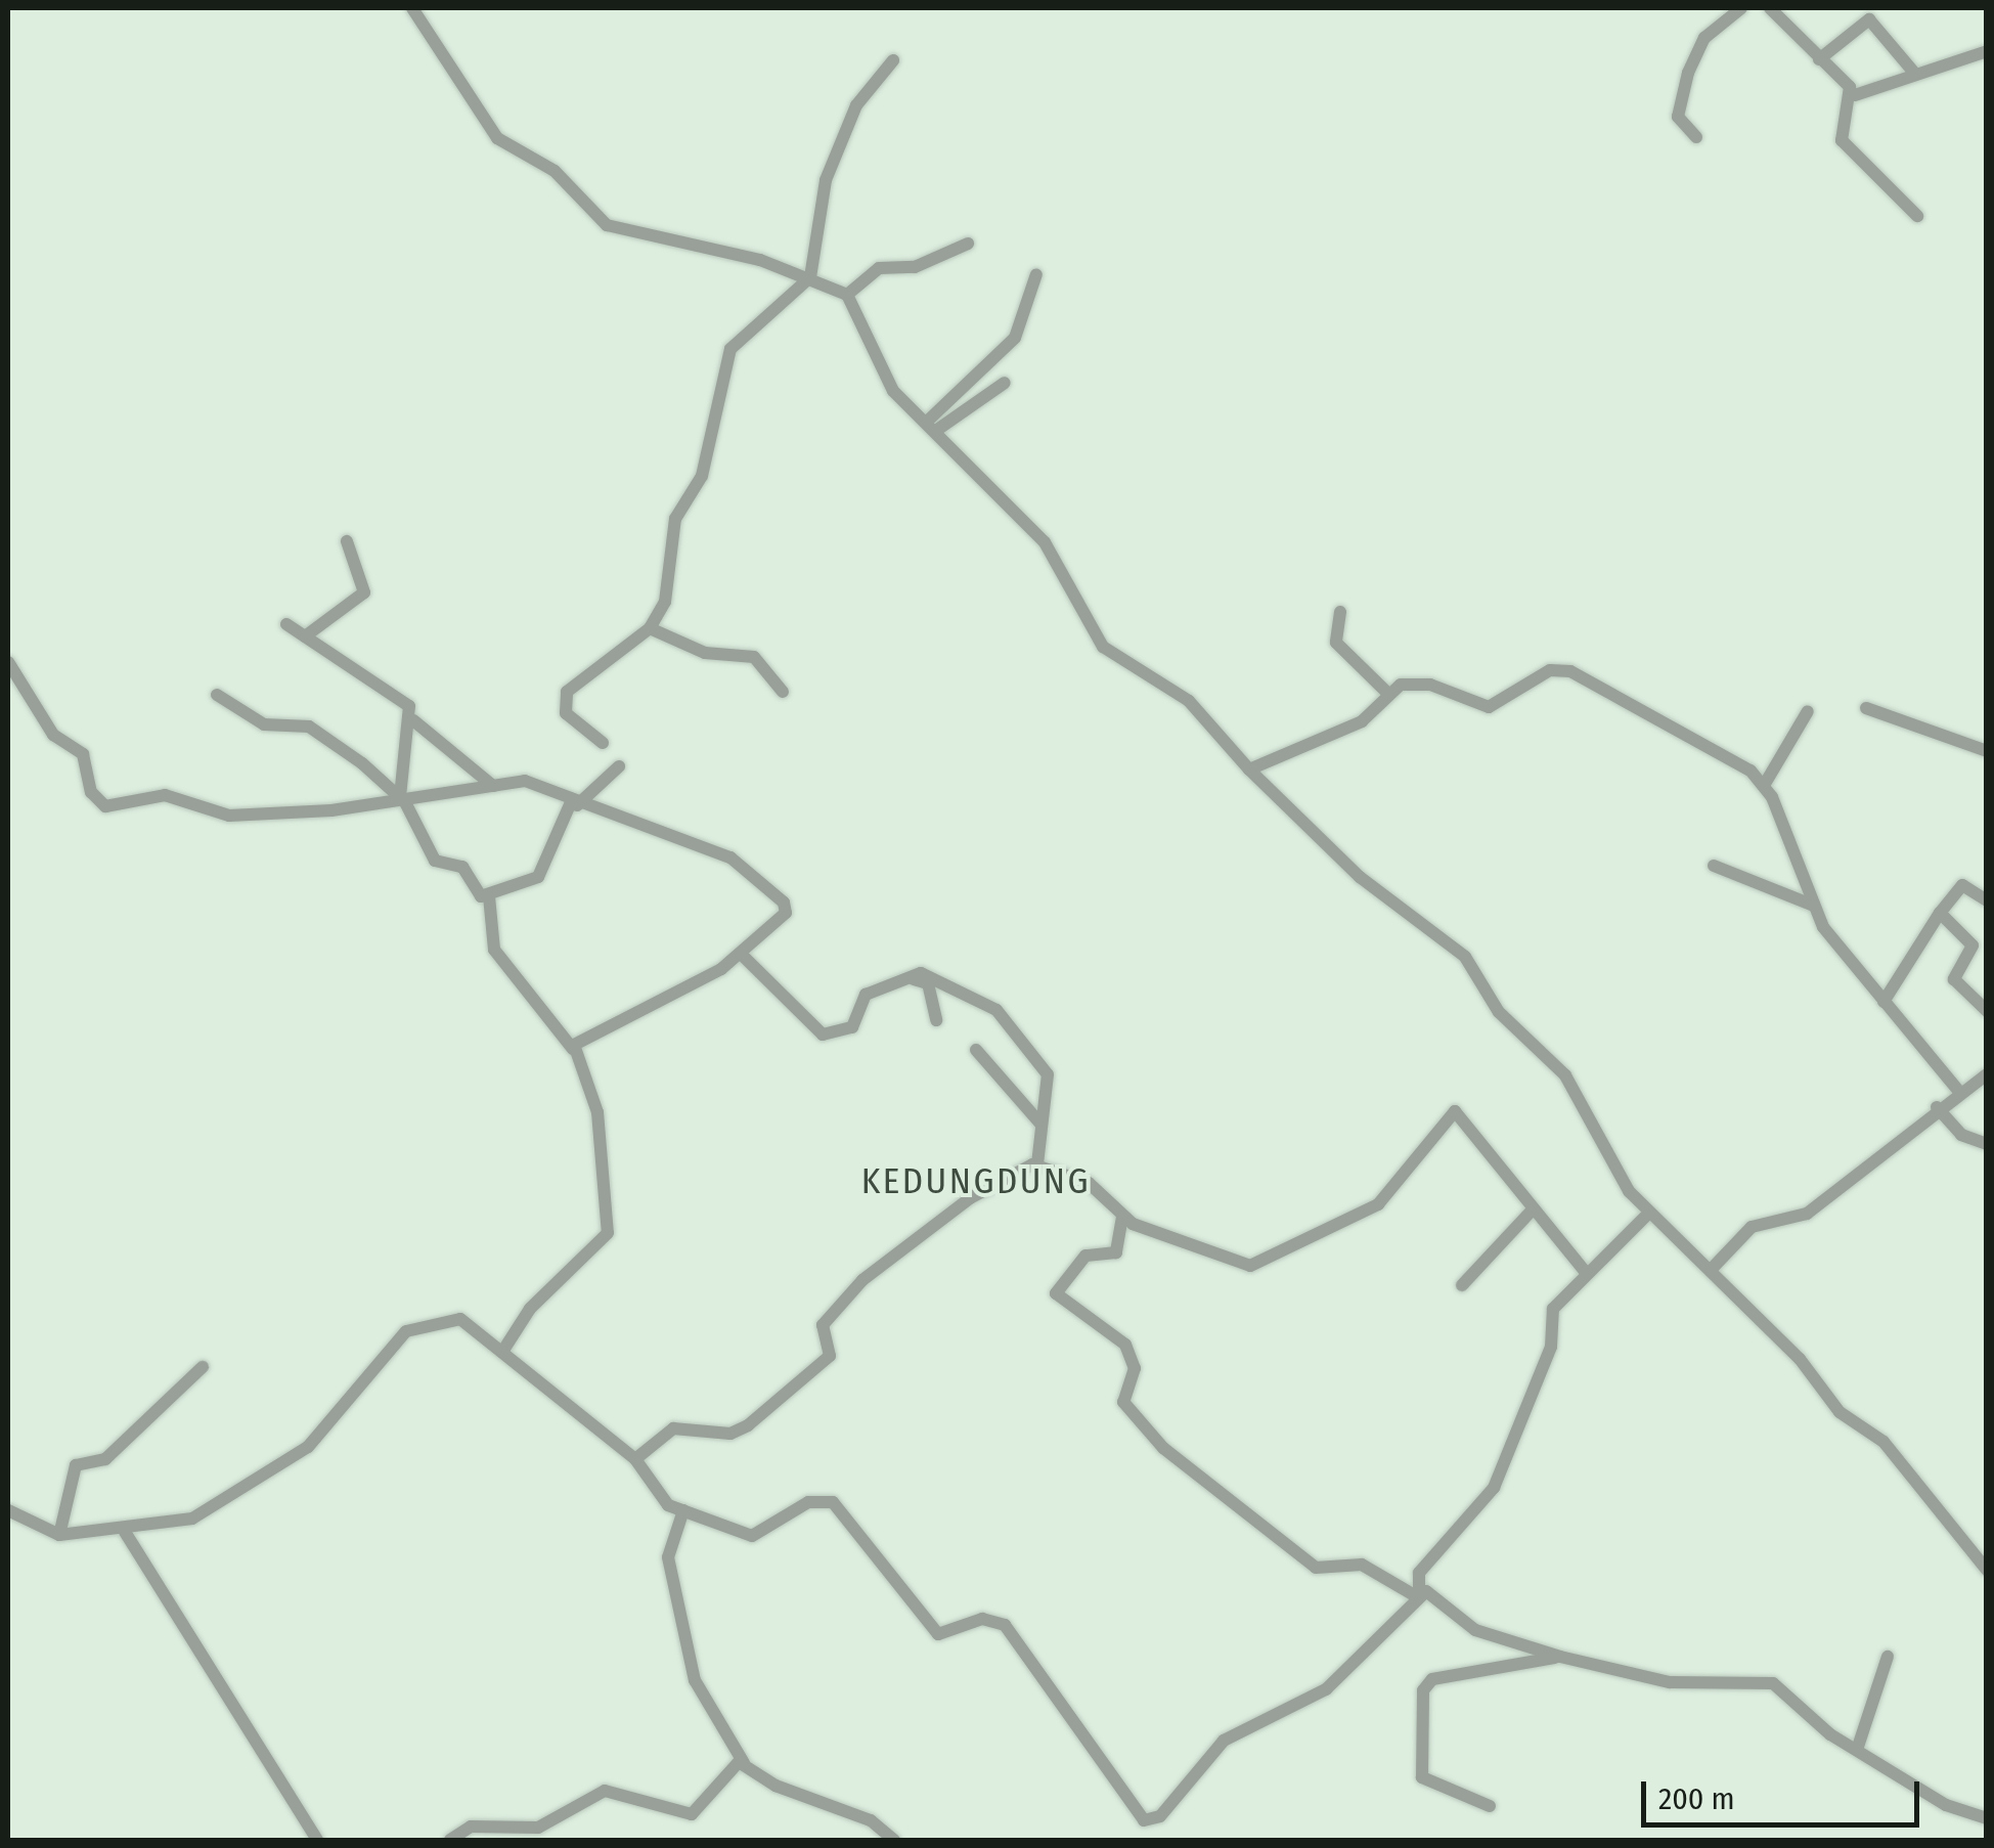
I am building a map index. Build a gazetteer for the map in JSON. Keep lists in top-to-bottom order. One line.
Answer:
{"districts":["KEDUNGDUNG"],"scale_bar":"200 m"}
